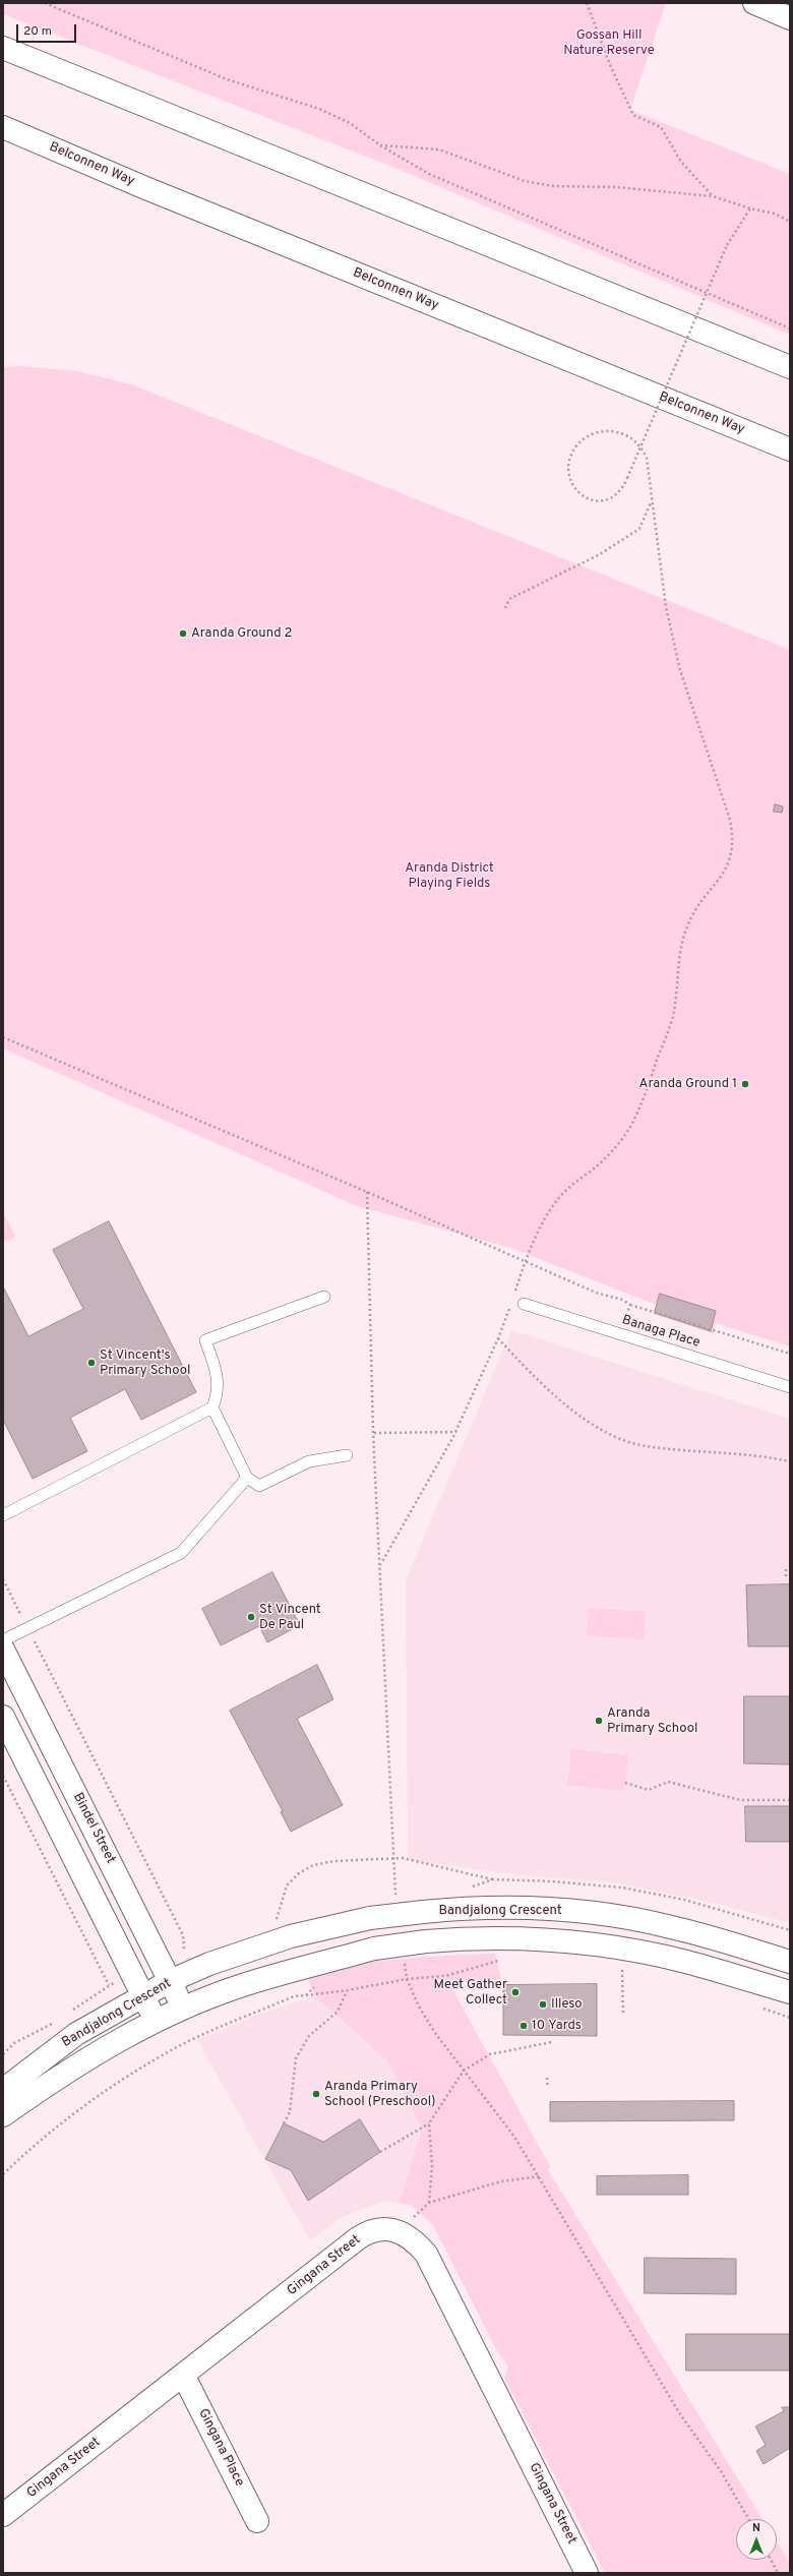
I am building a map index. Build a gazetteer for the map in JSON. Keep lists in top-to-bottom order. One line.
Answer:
{"streets":{"street":["Belconnen Way","Bindel Street","Bandjalong Crescent","Gingana Street","Gingana Place"],"lane":["Banaga Place"]},"crossings":[["Bindel Street","Bandjalong Crescent"],["Gingana Street","Gingana Place"]],"parks":["Gossan Hill Nature Reserve","Aranda District Playing Fields"],"places":["Aranda Ground 2","Aranda Ground 1","St Vincent's Primary School","St Vincent De Paul","Aranda Primary School","Meet Gather Collect","Illeso","10 Yards","Aranda Primary School (Preschool)"],"scale_bar":"20 m","north":"top"}
